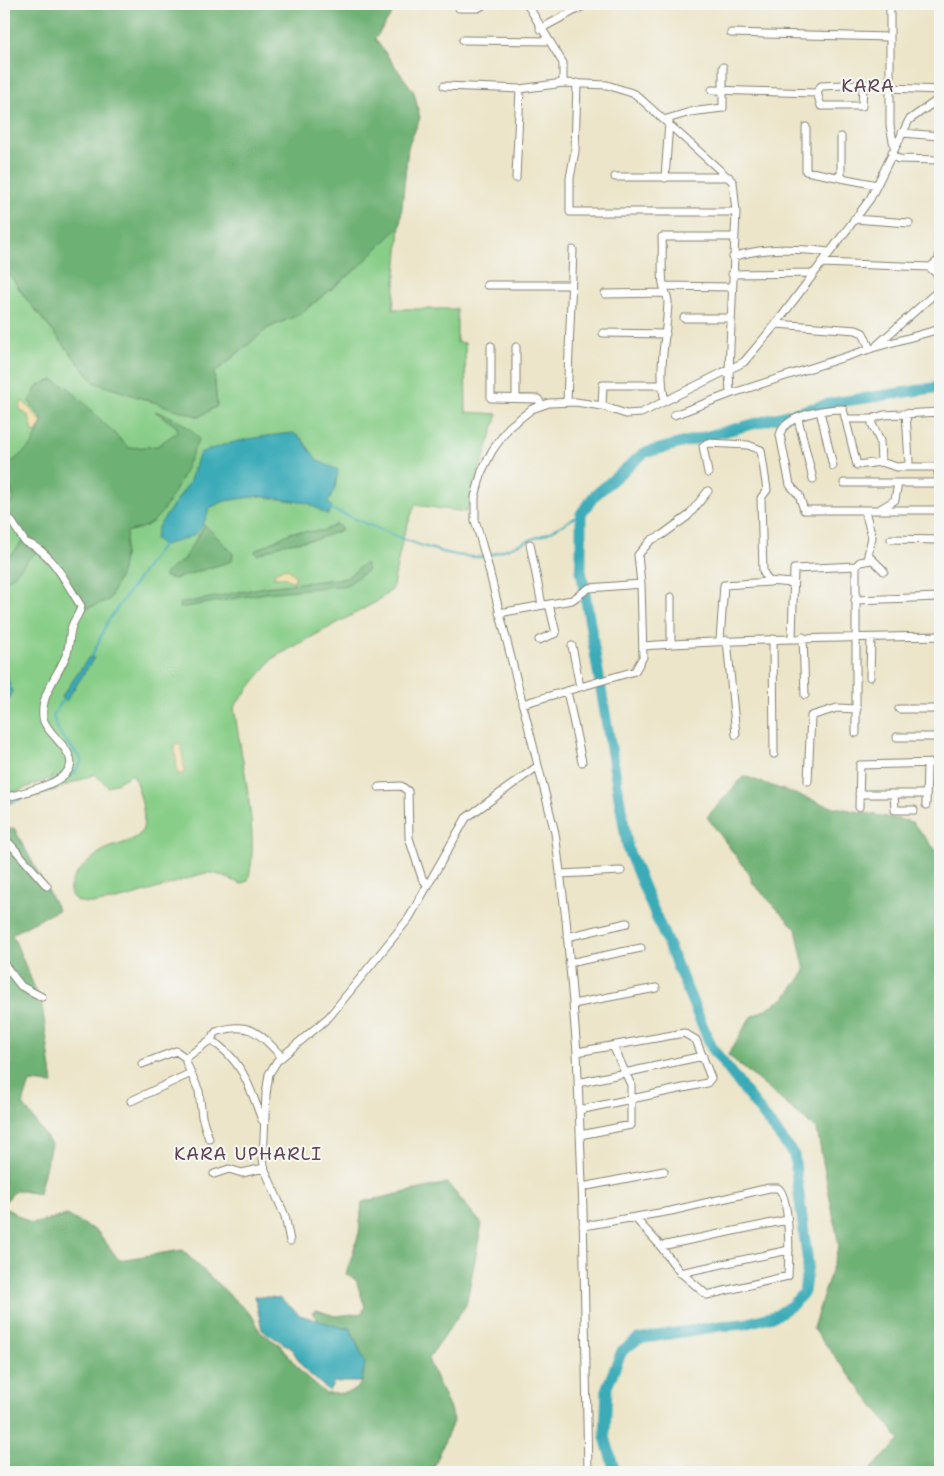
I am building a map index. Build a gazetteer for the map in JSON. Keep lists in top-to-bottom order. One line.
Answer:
{"districts":["KARA","KARA UPHARLI"]}
